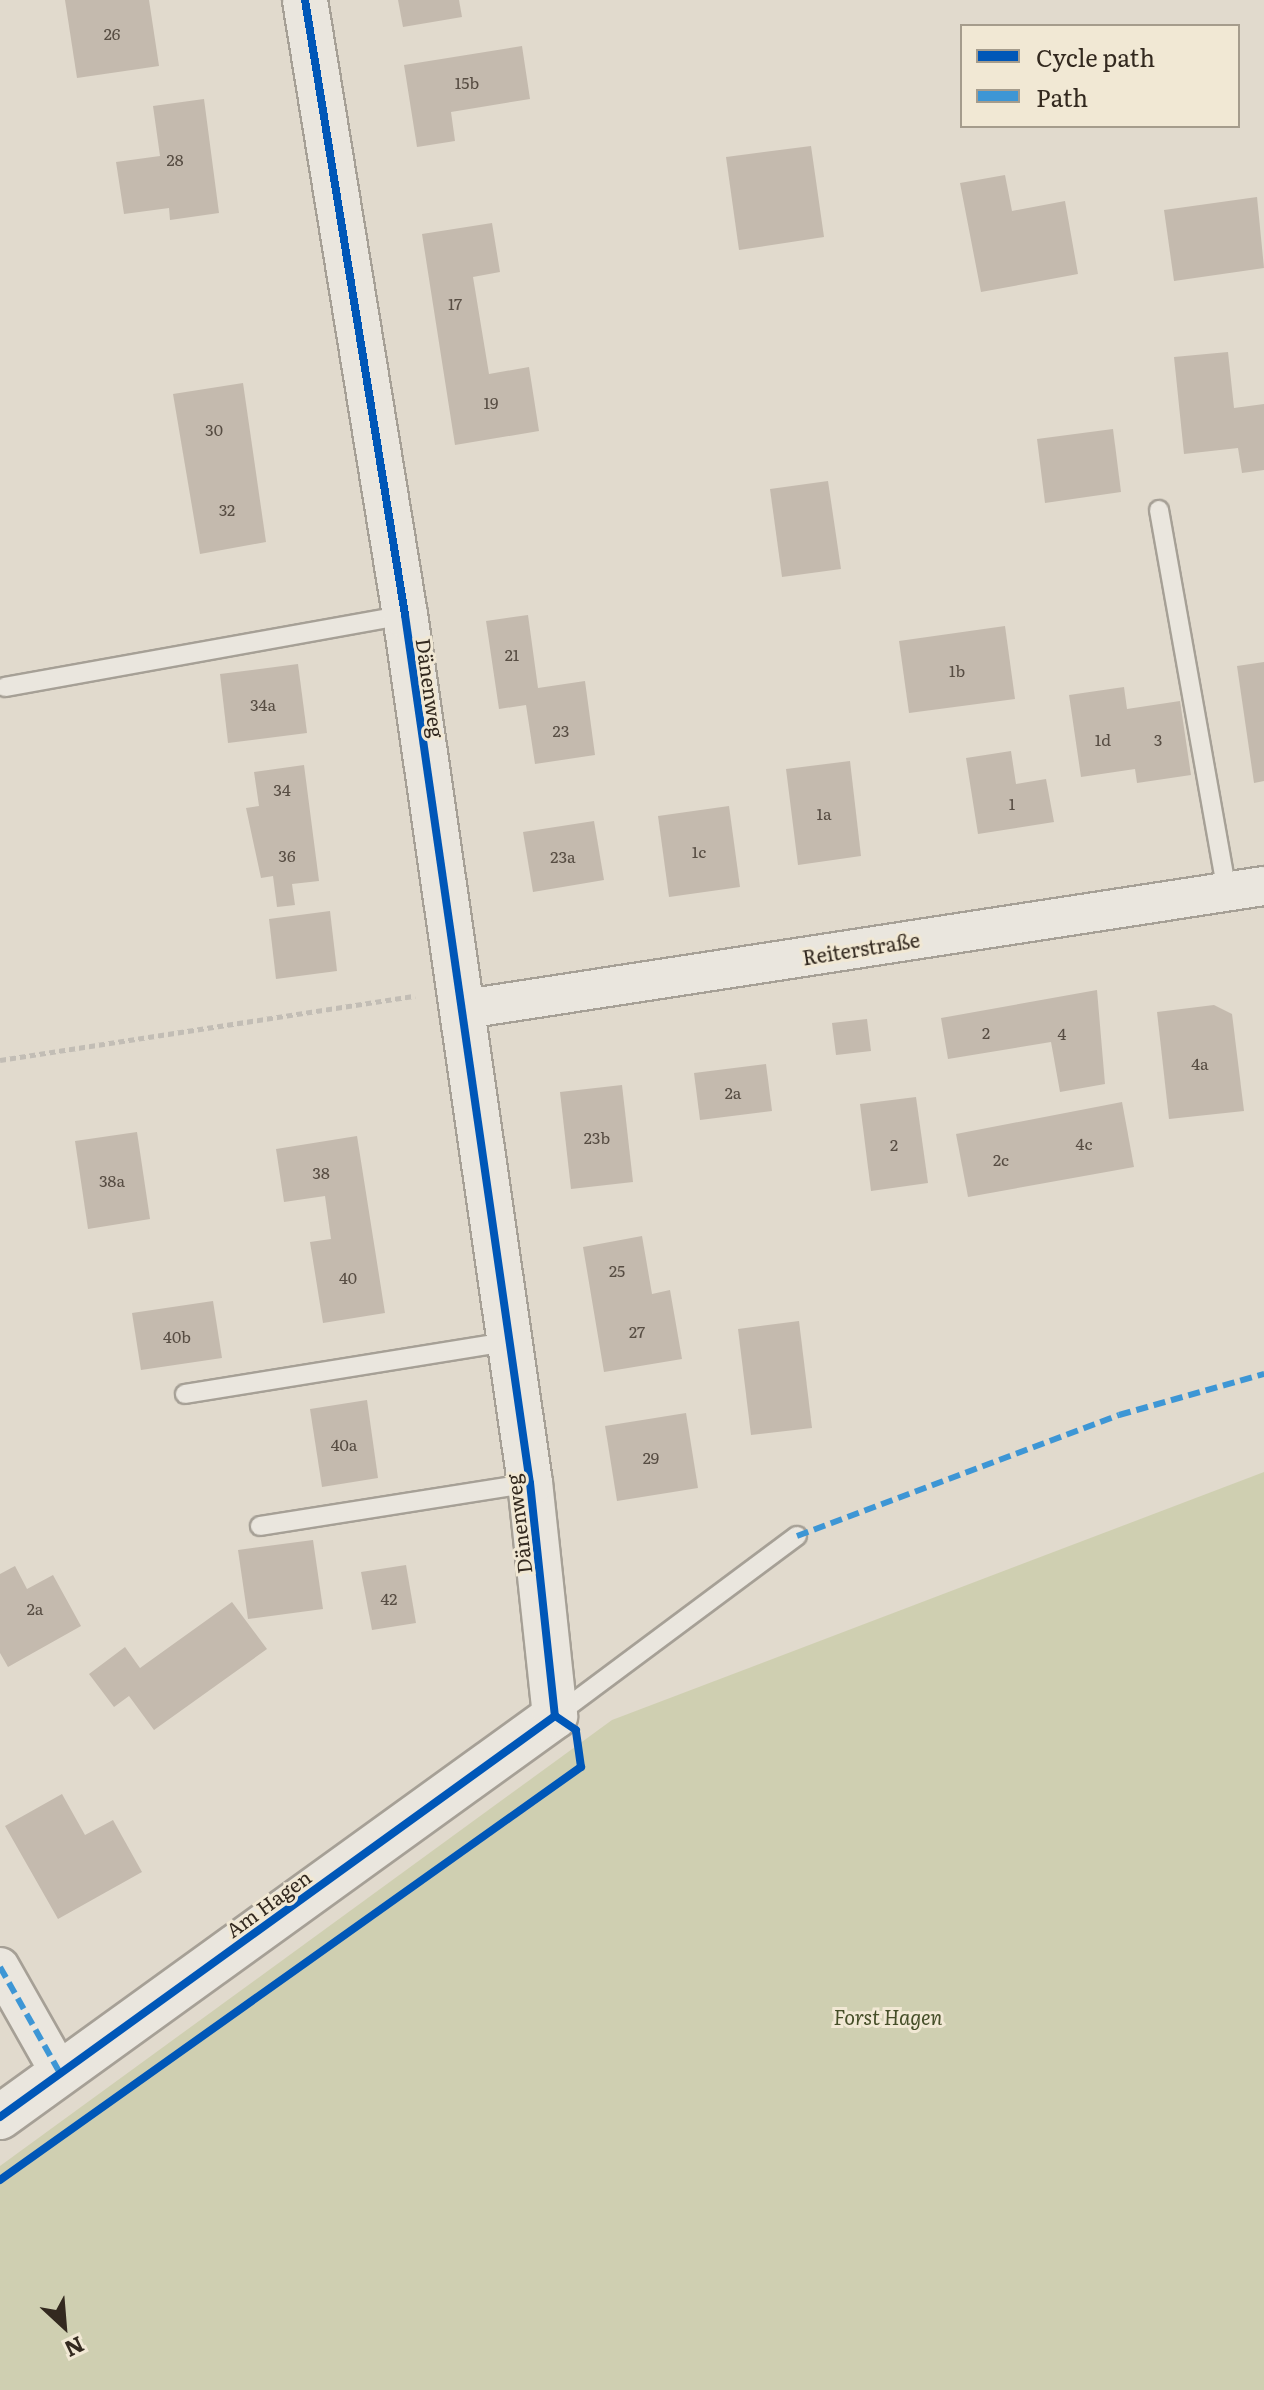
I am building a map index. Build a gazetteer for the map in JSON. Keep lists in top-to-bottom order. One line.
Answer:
{"streets":{"street":["Dänenweg","Reiterstraße","Am Hagen"]},"crossings":[["Dänenweg","Reiterstraße"],["Dänenweg","Am Hagen"]],"parks":["Forst Hagen"],"house_numbers":["26","15b","28","17","19","30","32","21","1b","34a","23","1d","3","34","1","1a","1c","36","23a","2","4","4a","2a","23b","4c","2","2c","38","38a","25","40","27","40b","40a","29","42","2a"],"legend":["Cycle path","Path"],"north":"bottom right"}
